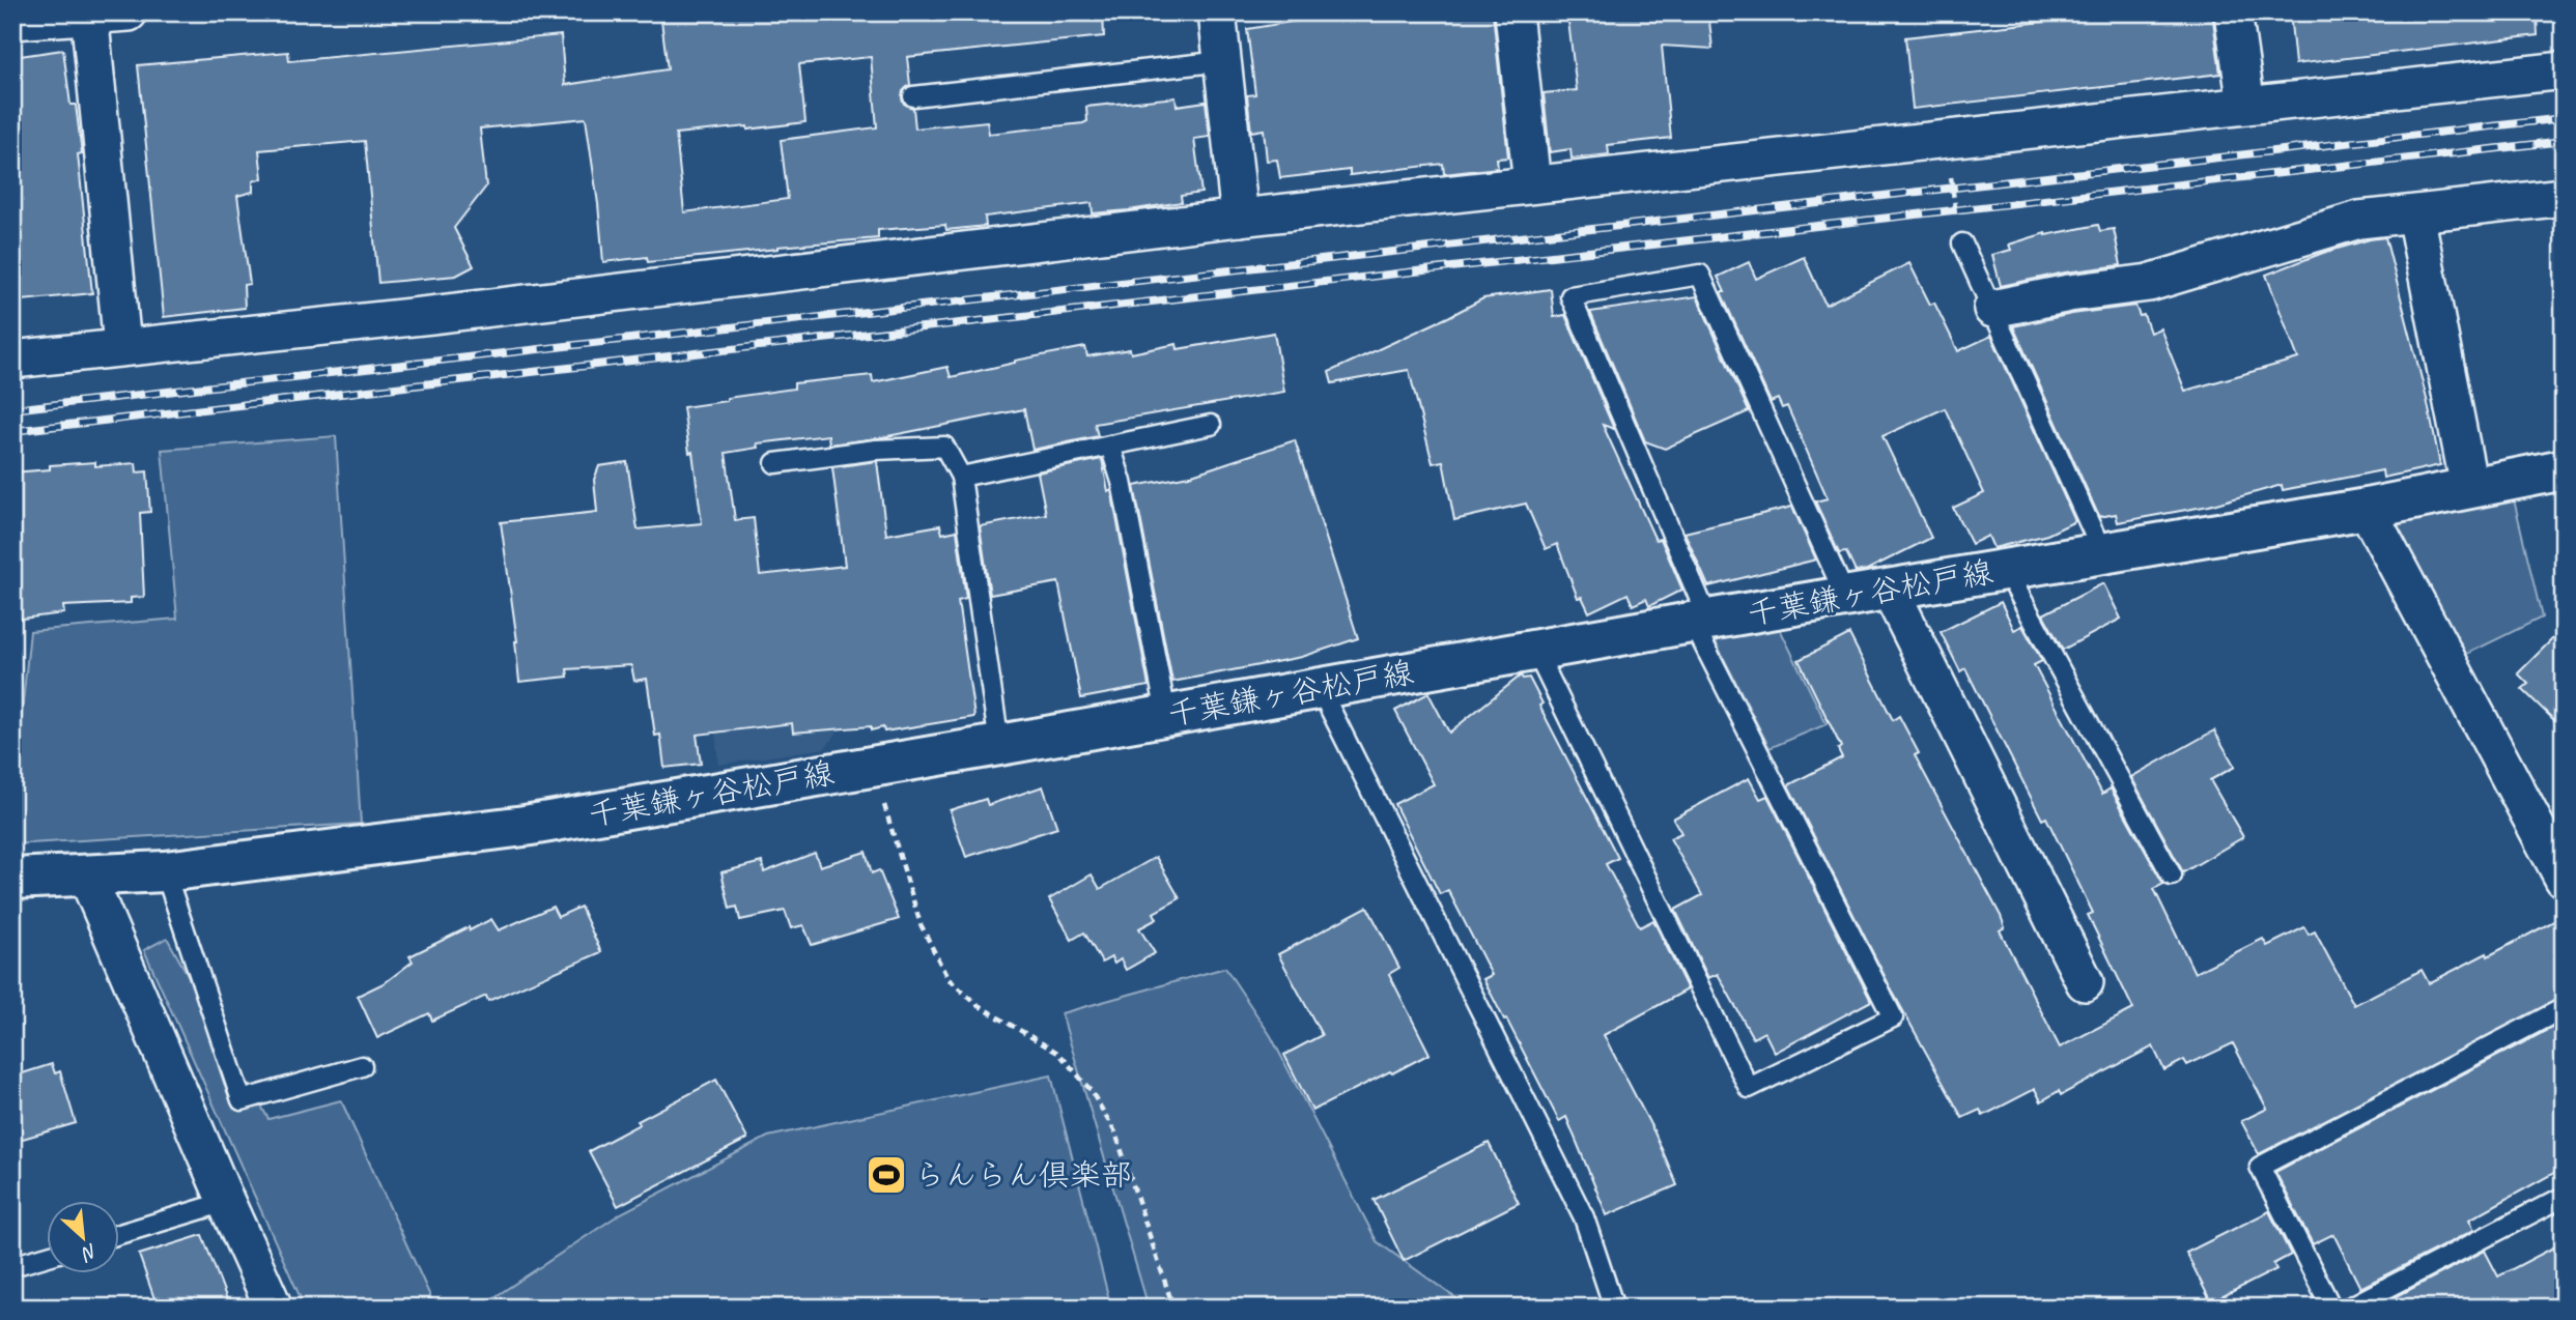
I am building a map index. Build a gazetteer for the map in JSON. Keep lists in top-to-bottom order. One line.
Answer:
{"streets":{"main road":["千葉鎌ヶ谷松戸線"]},"places":{"sports":["らんらん倶楽部"]},"north":"bottom right"}
